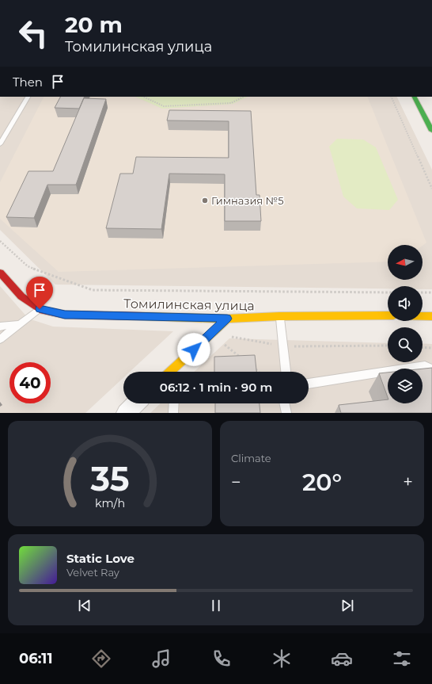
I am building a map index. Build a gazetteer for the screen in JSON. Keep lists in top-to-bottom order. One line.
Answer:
{"streets":{"street":["Томилинская улица"]},"places":["Гимназия №5"],"north":"left","page":{"turn":["20 m","Томилинская улица"],"then":"Then","limit":"40","trip":"06:12 · 1 min · 90 m","tile":"Climate","heat":["−","20°","+"],"song":["Static Love","Velvet Ray"],"tabs":"06:11","gauge":["35","km/h"]}}
